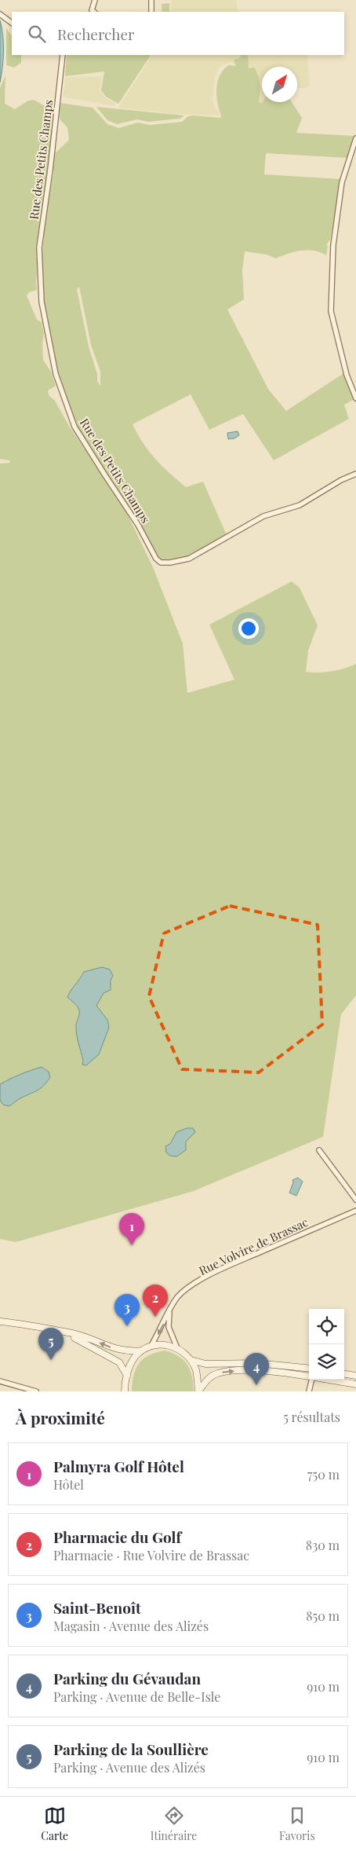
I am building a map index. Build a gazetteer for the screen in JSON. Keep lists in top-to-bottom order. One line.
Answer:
{"streets":{"street":["Rue des Petits Champs","Rue Volvire de Brassac"]},"north":"top right","page":{"search":"Rechercher","pins":["1","2","3","5","4"],"heading":["À proximité","5 résultats"],"list":[{"mark":"1","name":"Palmyra Golf Hôtel","note":"Hôtel","value":"750 m"},{"mark":"2","name":"Pharmacie du Golf","note":"Pharmacie · Rue Volvire de Brassac","value":"830 m"},{"mark":"3","name":"Saint-Benoît","note":"Magasin · Avenue des Alizés","value":"850 m"},{"mark":"4","name":"Parking du Gévaudan","note":"Parking · Avenue de Belle-Isle","value":"910 m"},{"mark":"5","name":"Parking de la Soullière","note":"Parking · Avenue des Alizés","value":"910 m"}],"nav":["Carte","Itinéraire","Favoris"]}}
